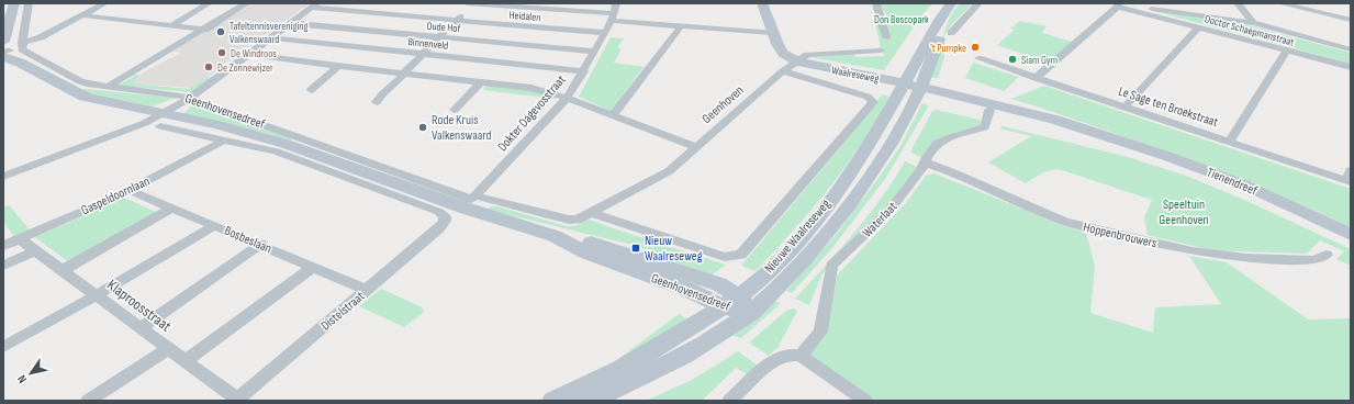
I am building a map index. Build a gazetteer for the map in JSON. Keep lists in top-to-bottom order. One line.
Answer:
{"streets":{"street":["Heidalen","Oude Hof","Doctor Schaepmanstraat","Binnenveld","Waalreseweg","Geenhoven","Le Sage ten Broekstraat","Geenhovensedreef","Dokter Dagevosstraat","Tienendreef","Gaspeldoornlaan","Waterlaat","Hoppenbrouwers","Nieuwe Waalreseweg","Bosbeslaan","Klaproosstraat","Distelstraat"]},"crossings":[["Heidalen","Dokter Dagevosstraat"],["Oude Hof","Dokter Dagevosstraat"],["Binnenveld","Dokter Dagevosstraat"],["Waalreseweg","Geenhoven"],["Waalreseweg","Tienendreef"],["Waalreseweg","Nieuwe Waalreseweg"],["Geenhoven","Geenhovensedreef"],["Geenhovensedreef","Dokter Dagevosstraat"],["Geenhovensedreef","Gaspeldoornlaan"],["Geenhovensedreef","Nieuwe Waalreseweg"],["Geenhovensedreef","Distelstraat"],["Tienendreef","Waterlaat"],["Tienendreef","Nieuwe Waalreseweg"],["Gaspeldoornlaan","Bosbeslaan"],["Gaspeldoornlaan","Klaproosstraat"],["Waterlaat","Hoppenbrouwers"],["Bosbeslaan","Distelstraat"],["Klaproosstraat","Distelstraat"]],"parks":["Don Boscopark","Speeltuin Geenhoven"],"places":{"other":["Tafeltennisvereniging Valkenswaard","'t Pumpke","De Windroos","Siam Gym","De Zonnewijzer","Rode Kruis Valkenswaard"],"transit":["Nieuw Waalreseweg"]},"north":"bottom left"}
